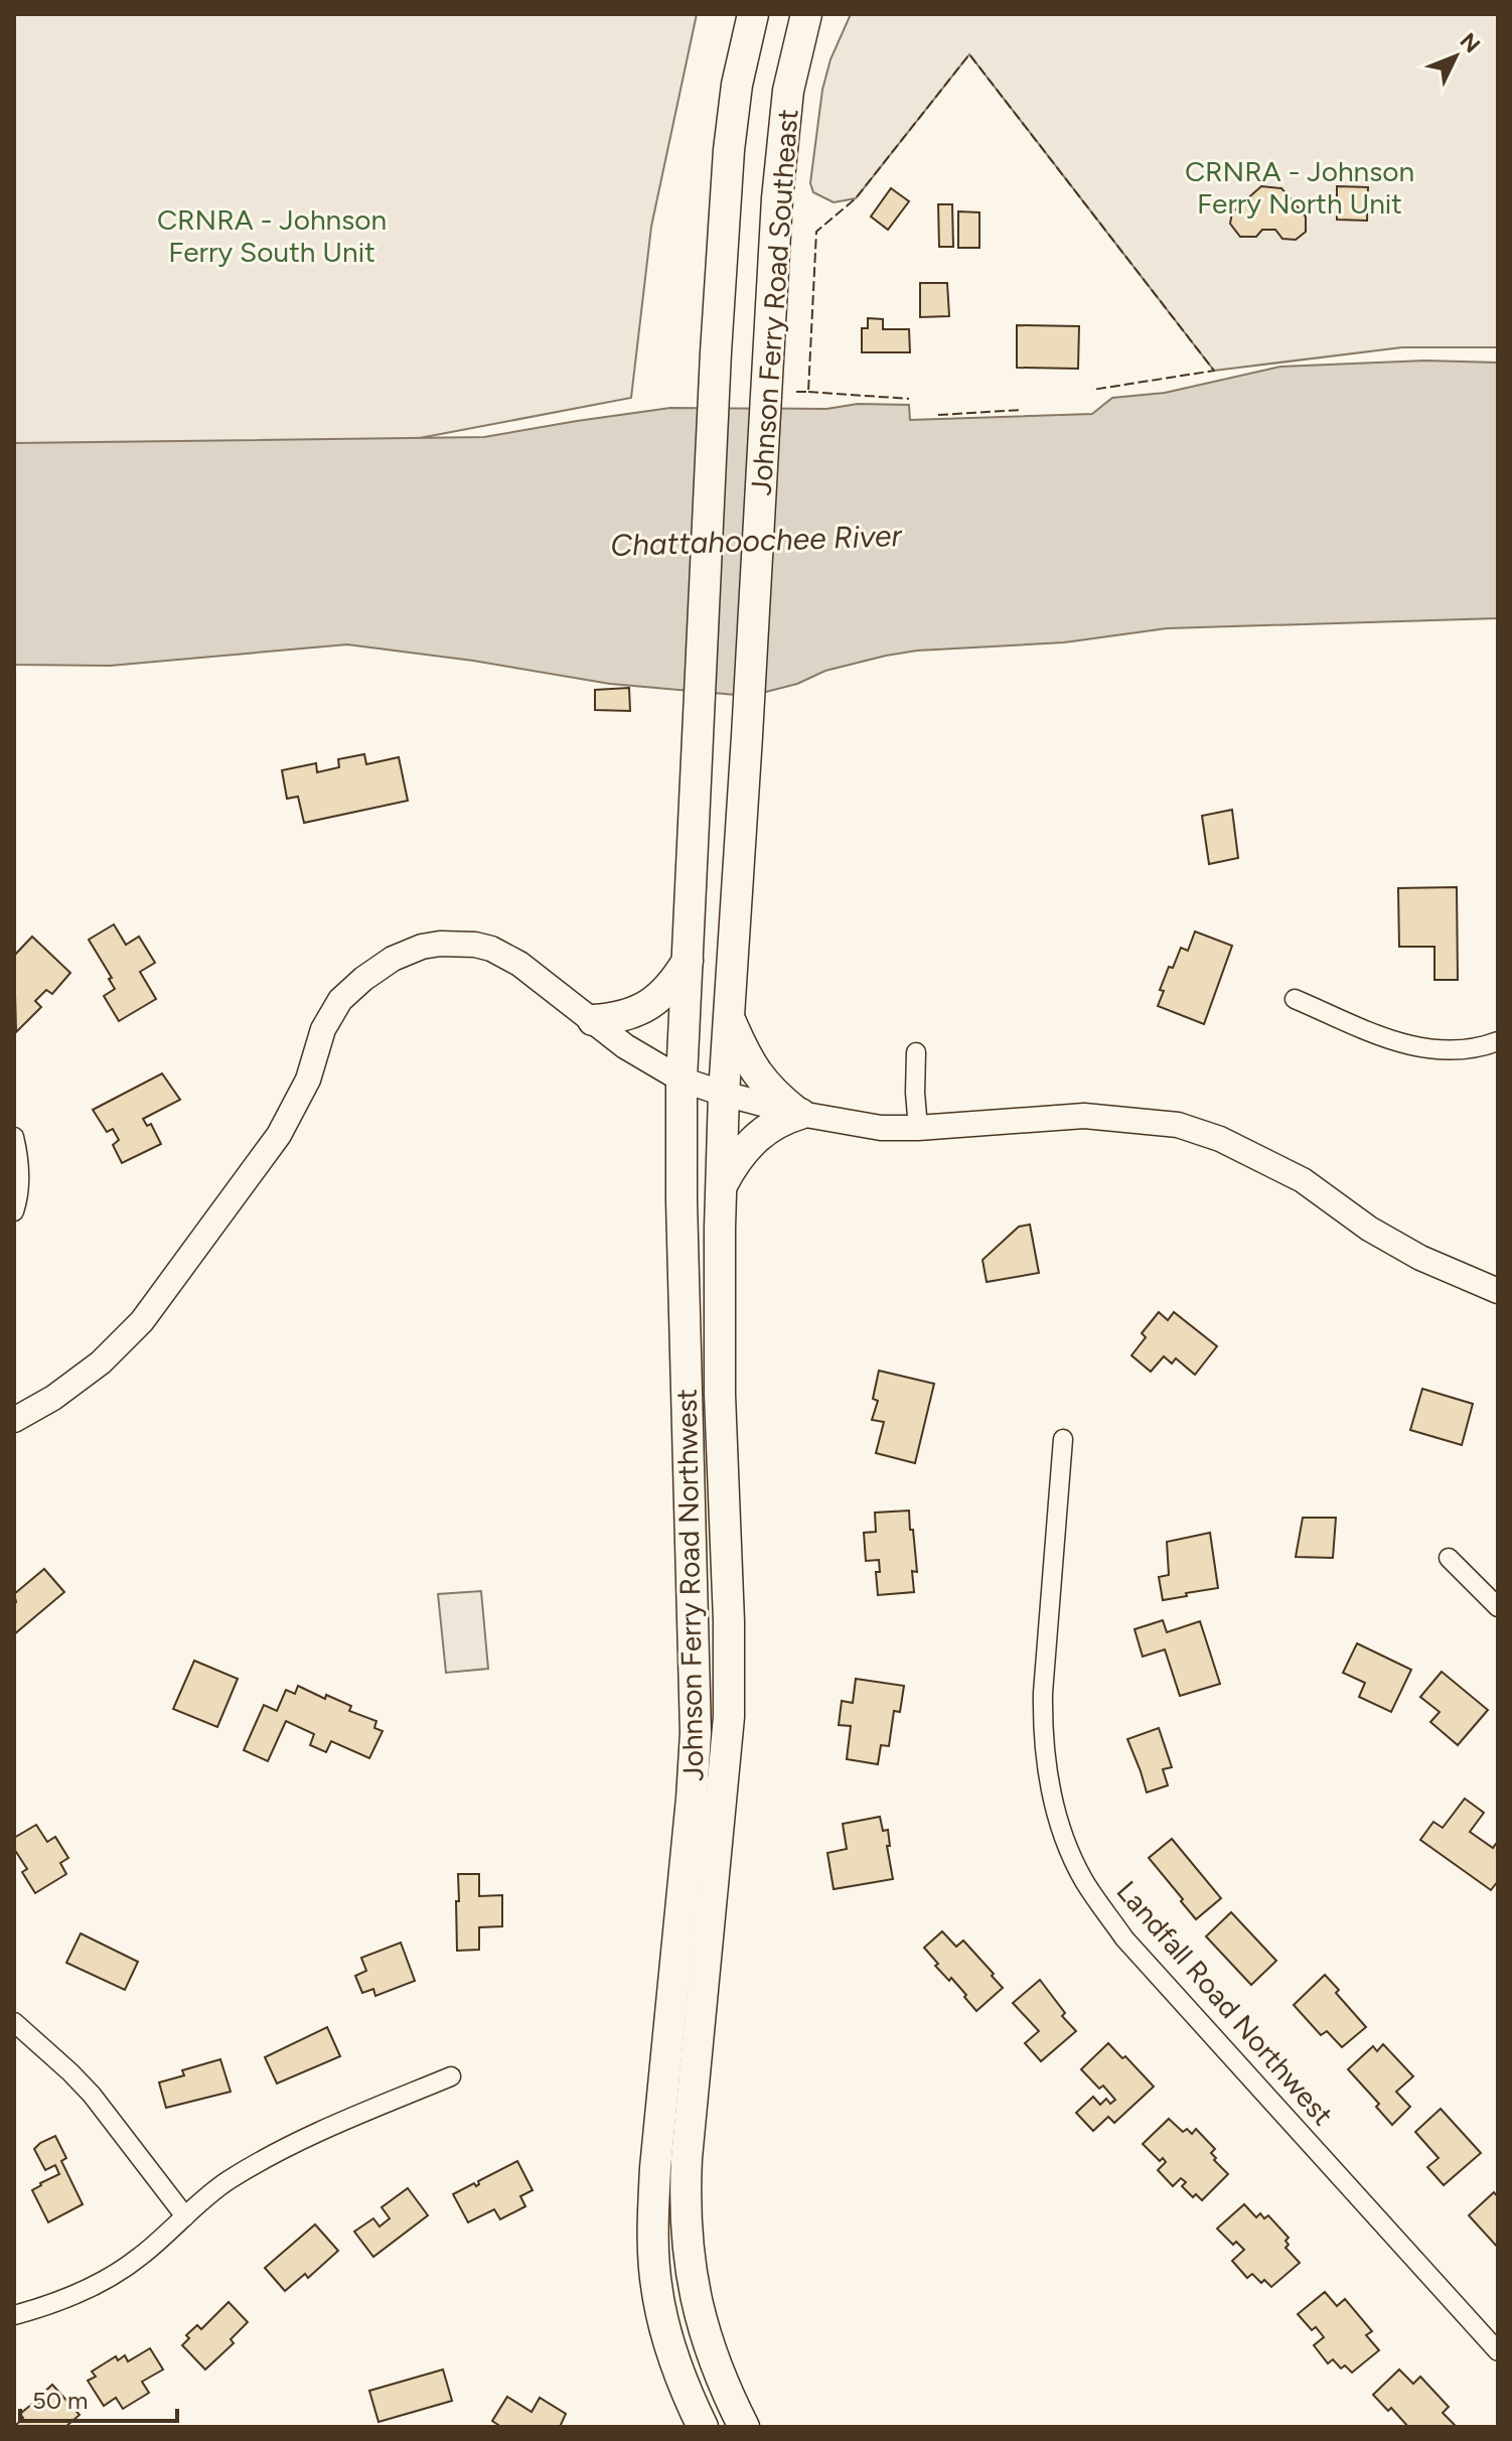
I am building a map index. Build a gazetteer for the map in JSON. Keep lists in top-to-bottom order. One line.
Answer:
{"streets":{"main road":["Johnson Ferry Road Southeast","Johnson Ferry Road Northwest"],"street":["Landfall Road Northwest"]},"crossings":[["Johnson Ferry Road Southeast","Johnson Ferry Road Northwest"]],"water":["Chattahoochee River"],"parks":["CRNRA - Johnson Ferry North Unit","CRNRA - Johnson Ferry South Unit"],"scale_bar":"50 m","north":"top right"}
